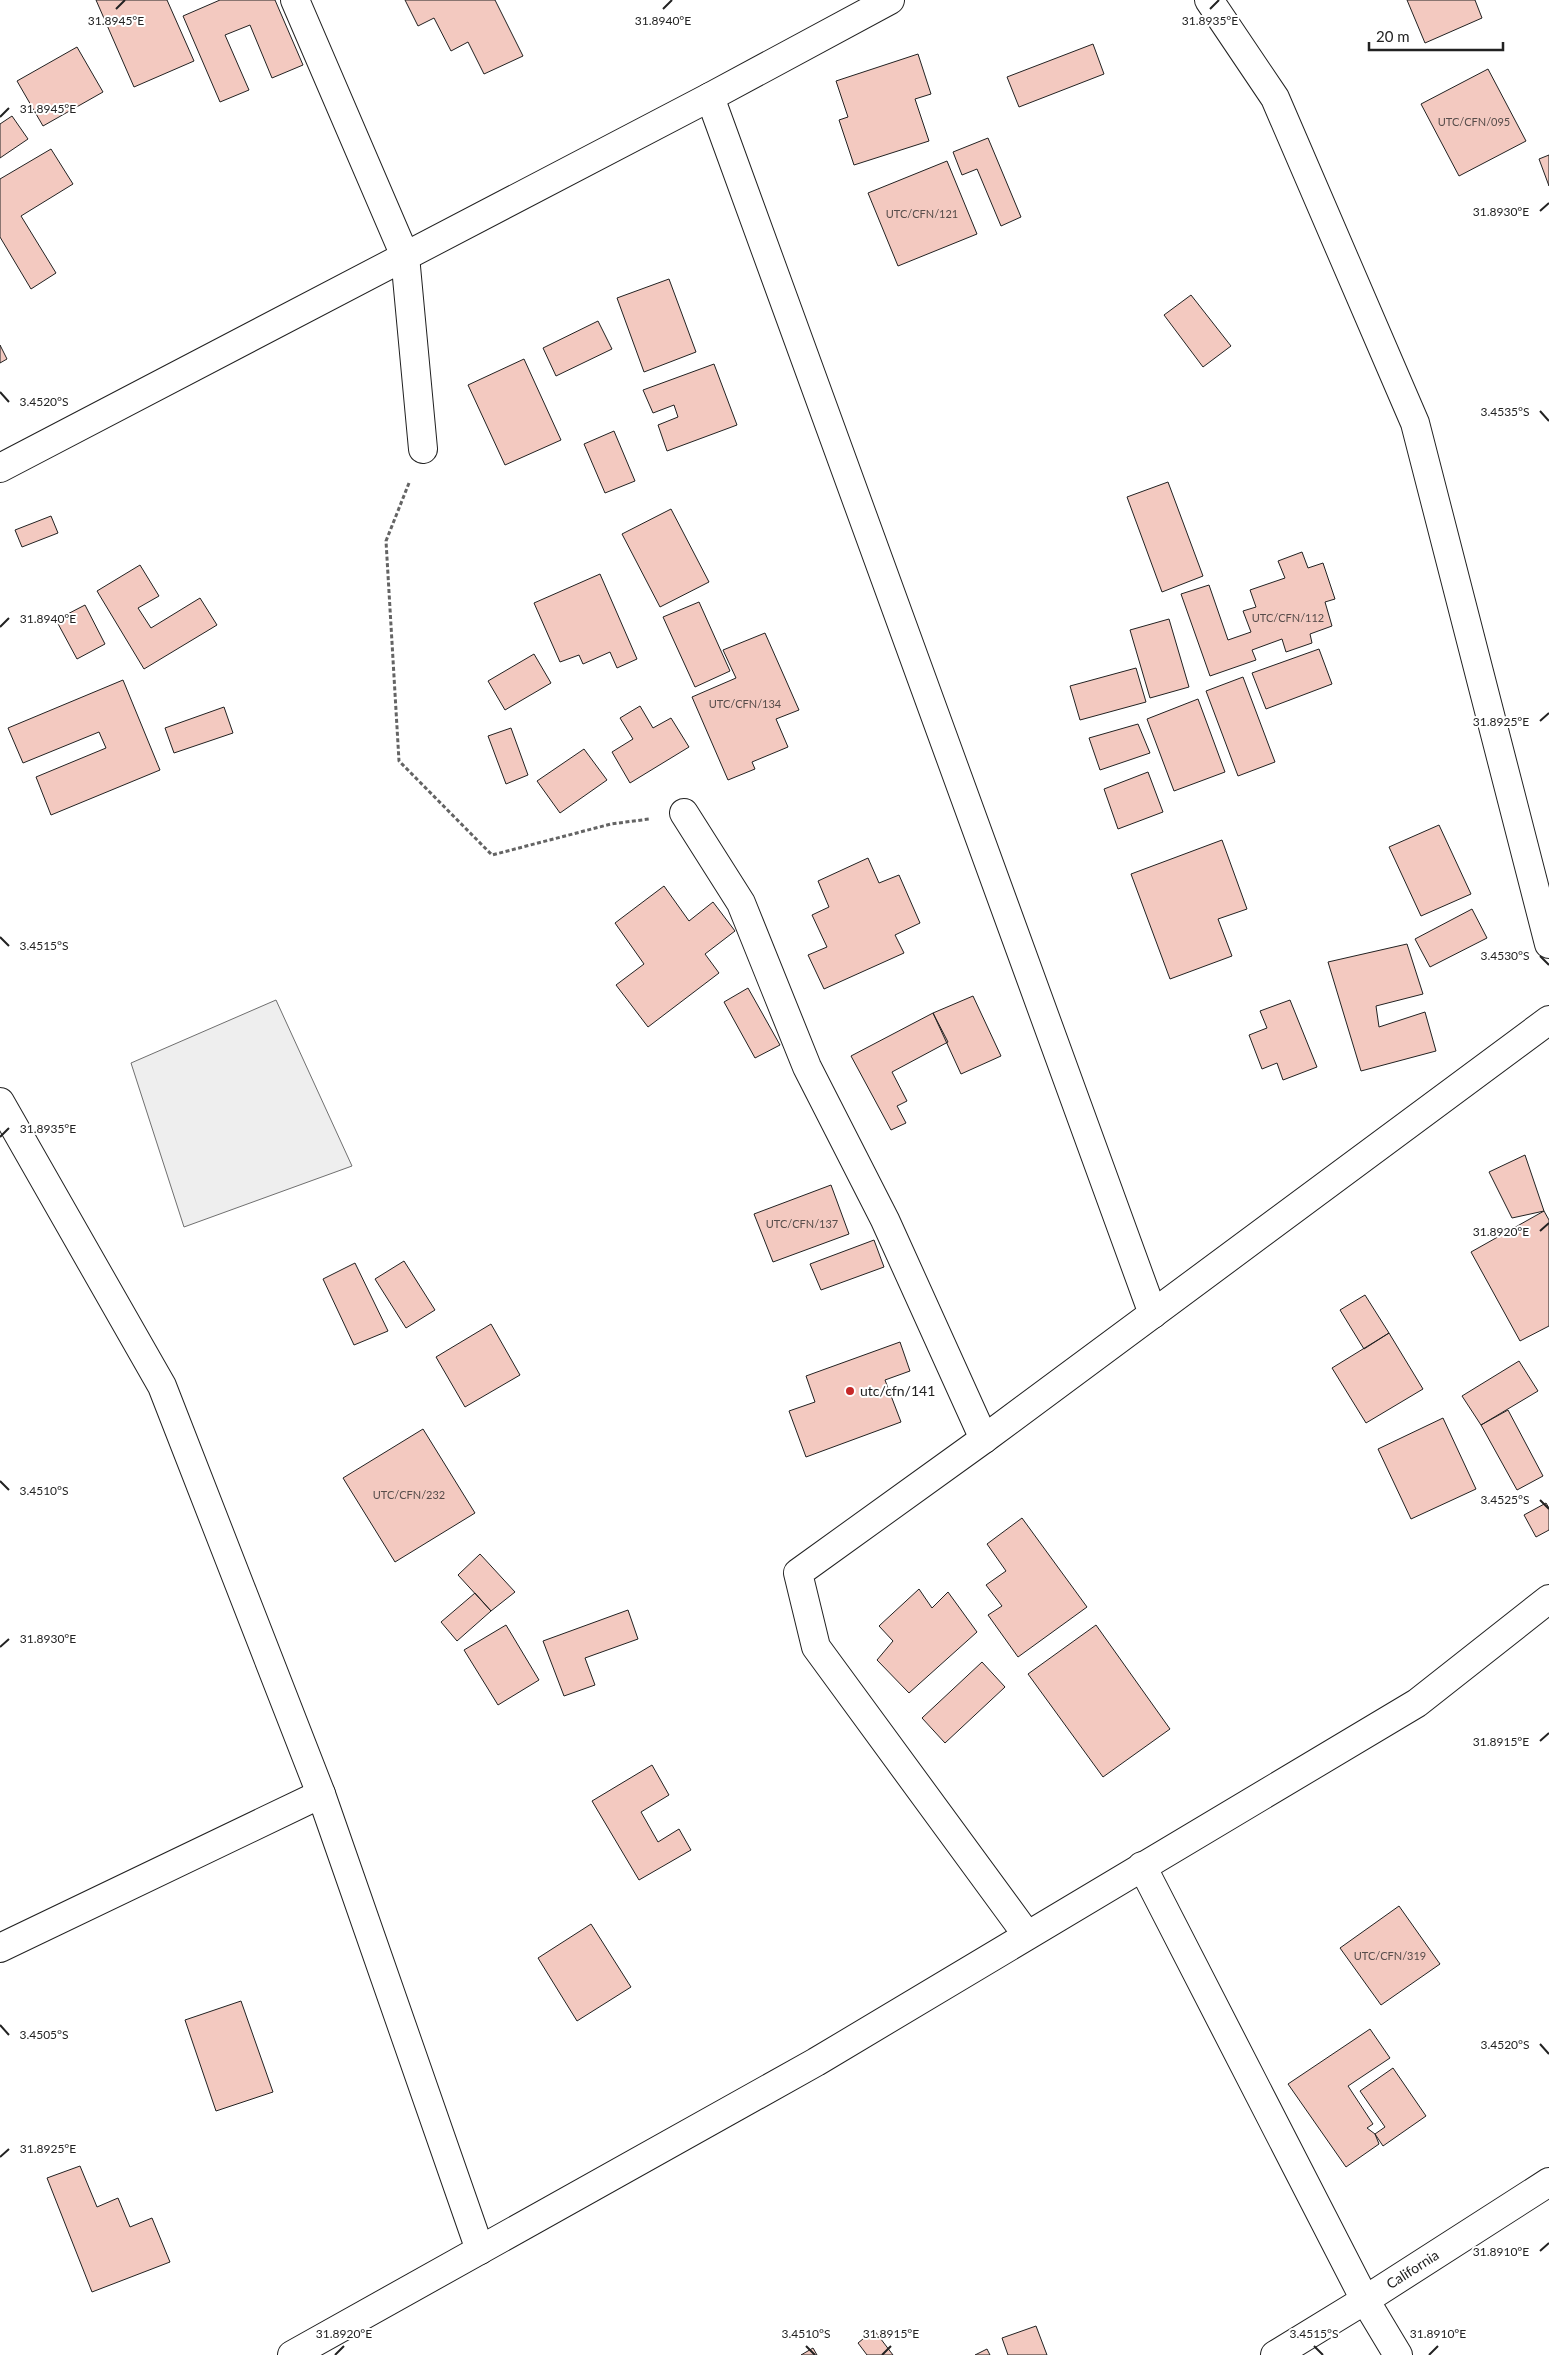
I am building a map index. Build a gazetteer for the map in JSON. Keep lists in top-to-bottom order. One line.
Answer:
{"streets":{"street":["California"]},"places":["utc/cfn/141"],"house_numbers":["UTC/CFN/095","UTC/CFN/121","UTC/CFN/112","UTC/CFN/134","UTC/CFN/137","UTC/CFN/232","UTC/CFN/319"],"scale_bar":"20 m","coordinates":["31.8945°E","31.8940°E","31.8935°E","31.8930°E","3.4520°S","3.4535°S","31.8925°E","3.4515°S","3.4530°S","31.8920°E","3.4510°S","3.4525°S","31.8915°E","3.4505°S","31.8910°E"]}
